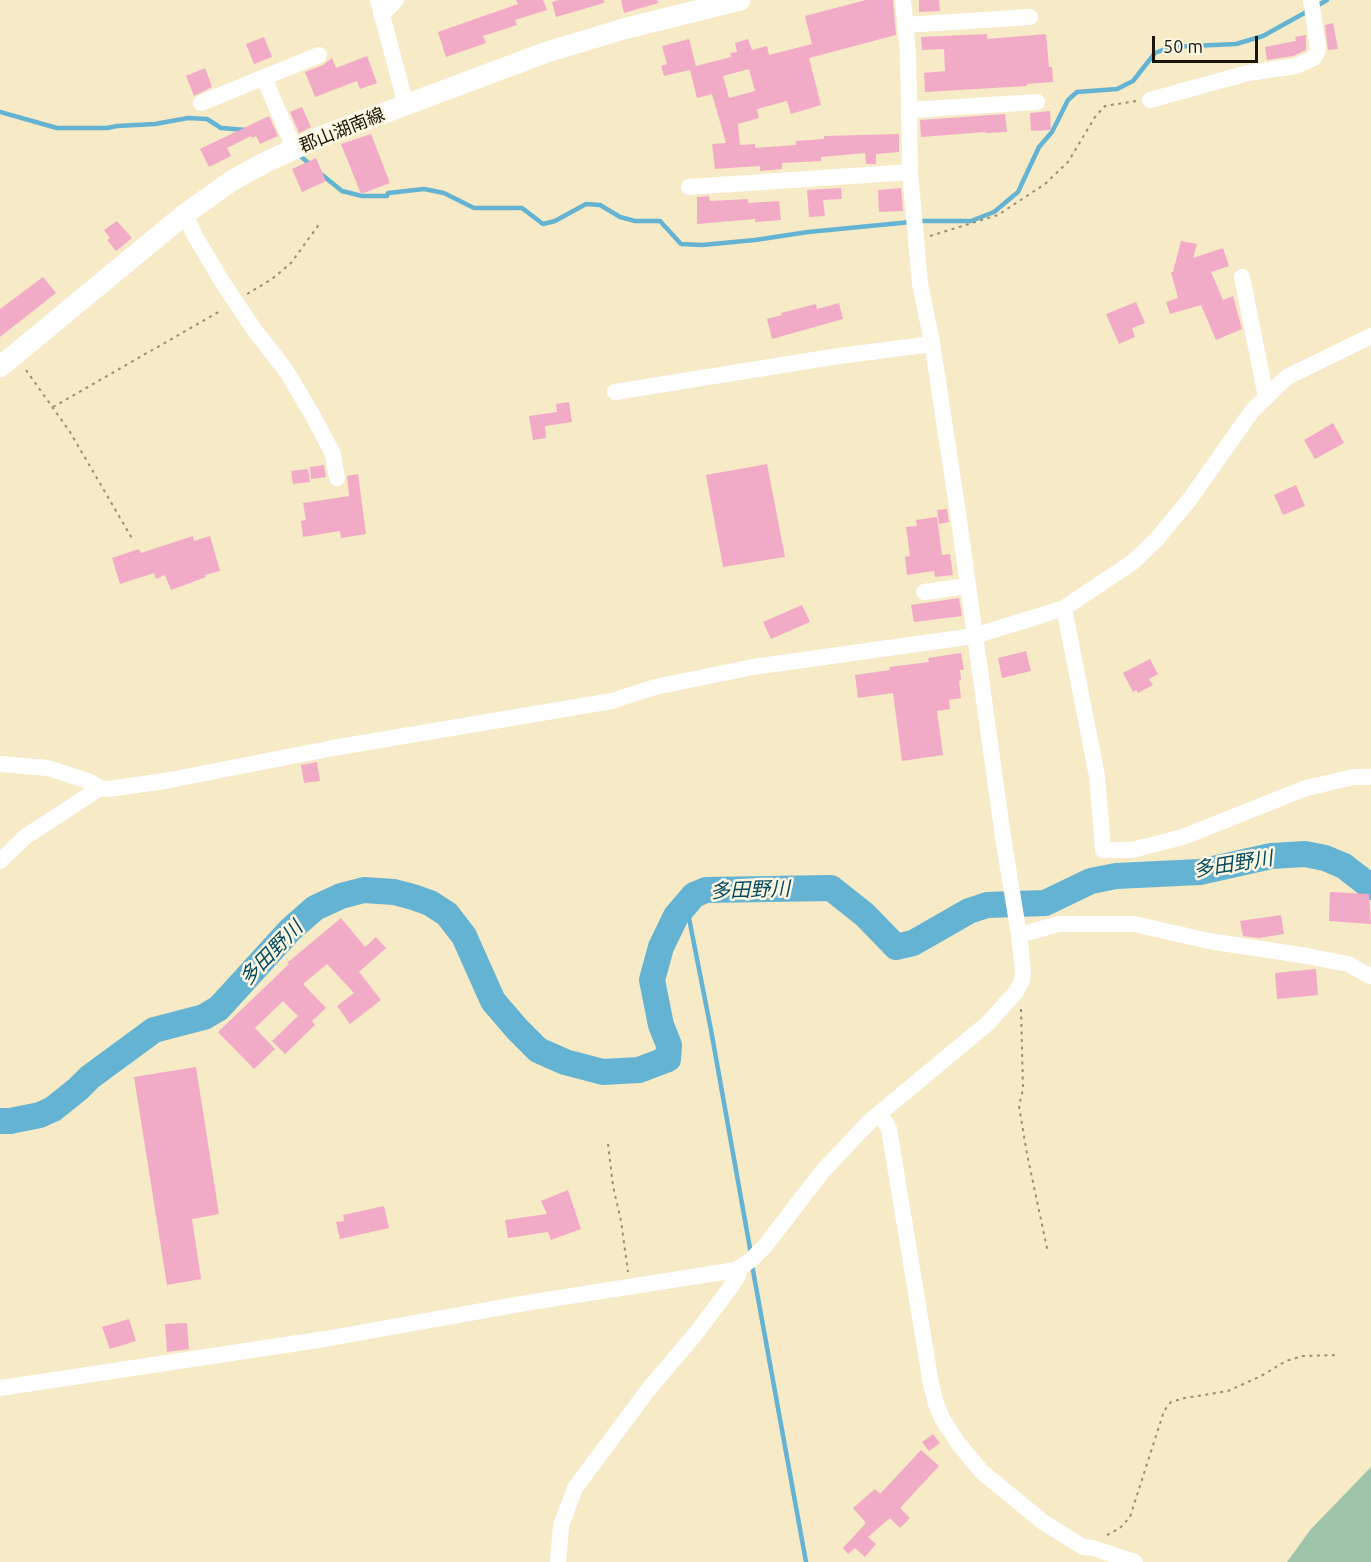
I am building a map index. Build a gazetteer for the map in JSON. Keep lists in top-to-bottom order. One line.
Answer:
{"streets":{"main road":["郡山湖南線"]},"water":["多田野川"],"scale_bar":"50 m"}
